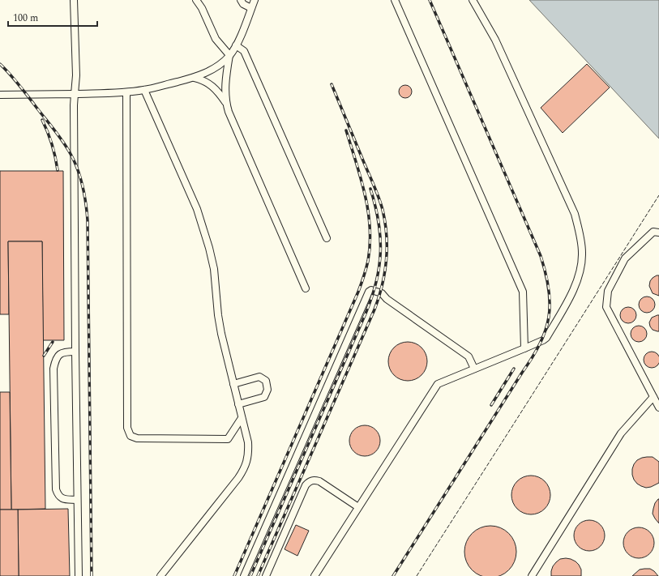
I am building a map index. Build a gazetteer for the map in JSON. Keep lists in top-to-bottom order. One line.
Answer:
{"scale_bar":"100 m"}
